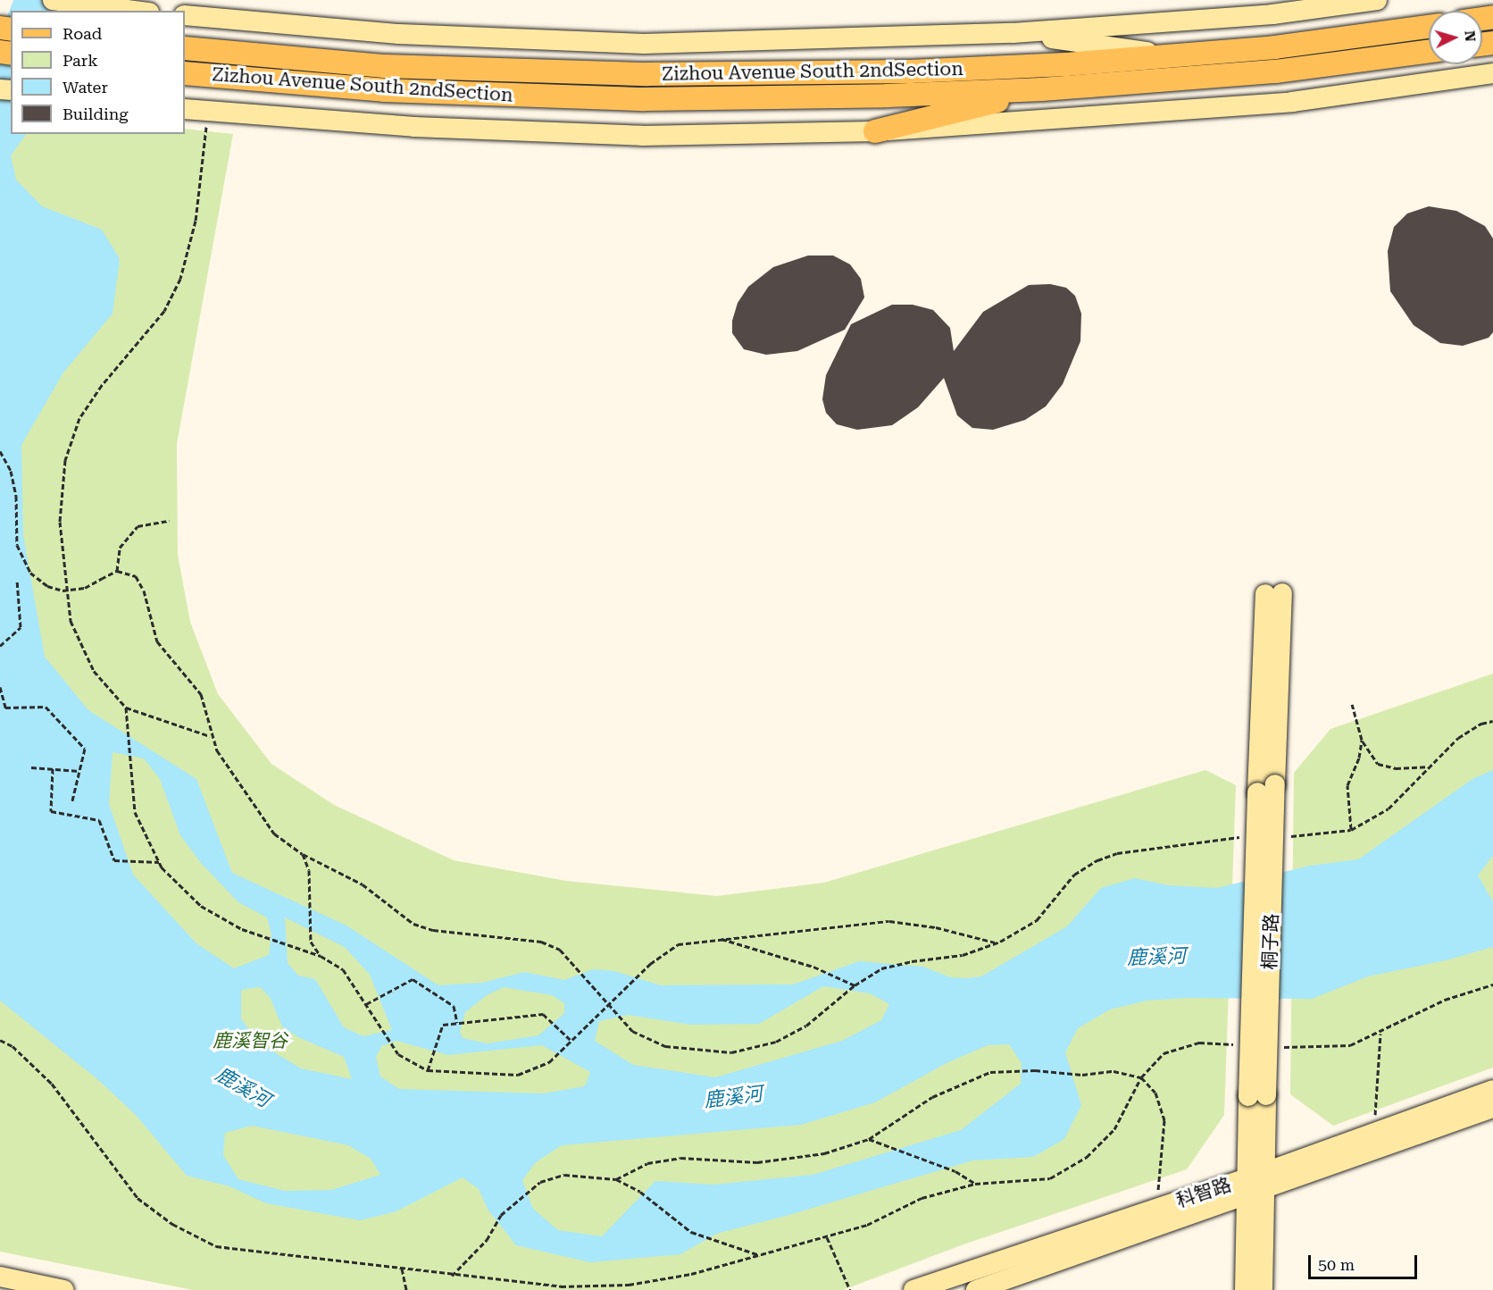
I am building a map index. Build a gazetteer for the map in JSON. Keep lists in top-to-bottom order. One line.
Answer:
{"streets":{"main road":["Zizhou Avenue South 2ndSection","桐子路","科智路"]},"crossings":[["桐子路","科智路"]],"water":["鹿溪河"],"parks":["鹿溪智谷"],"legend":["Road","Park","Water","Building"],"scale_bar":"50 m","north":"right"}
